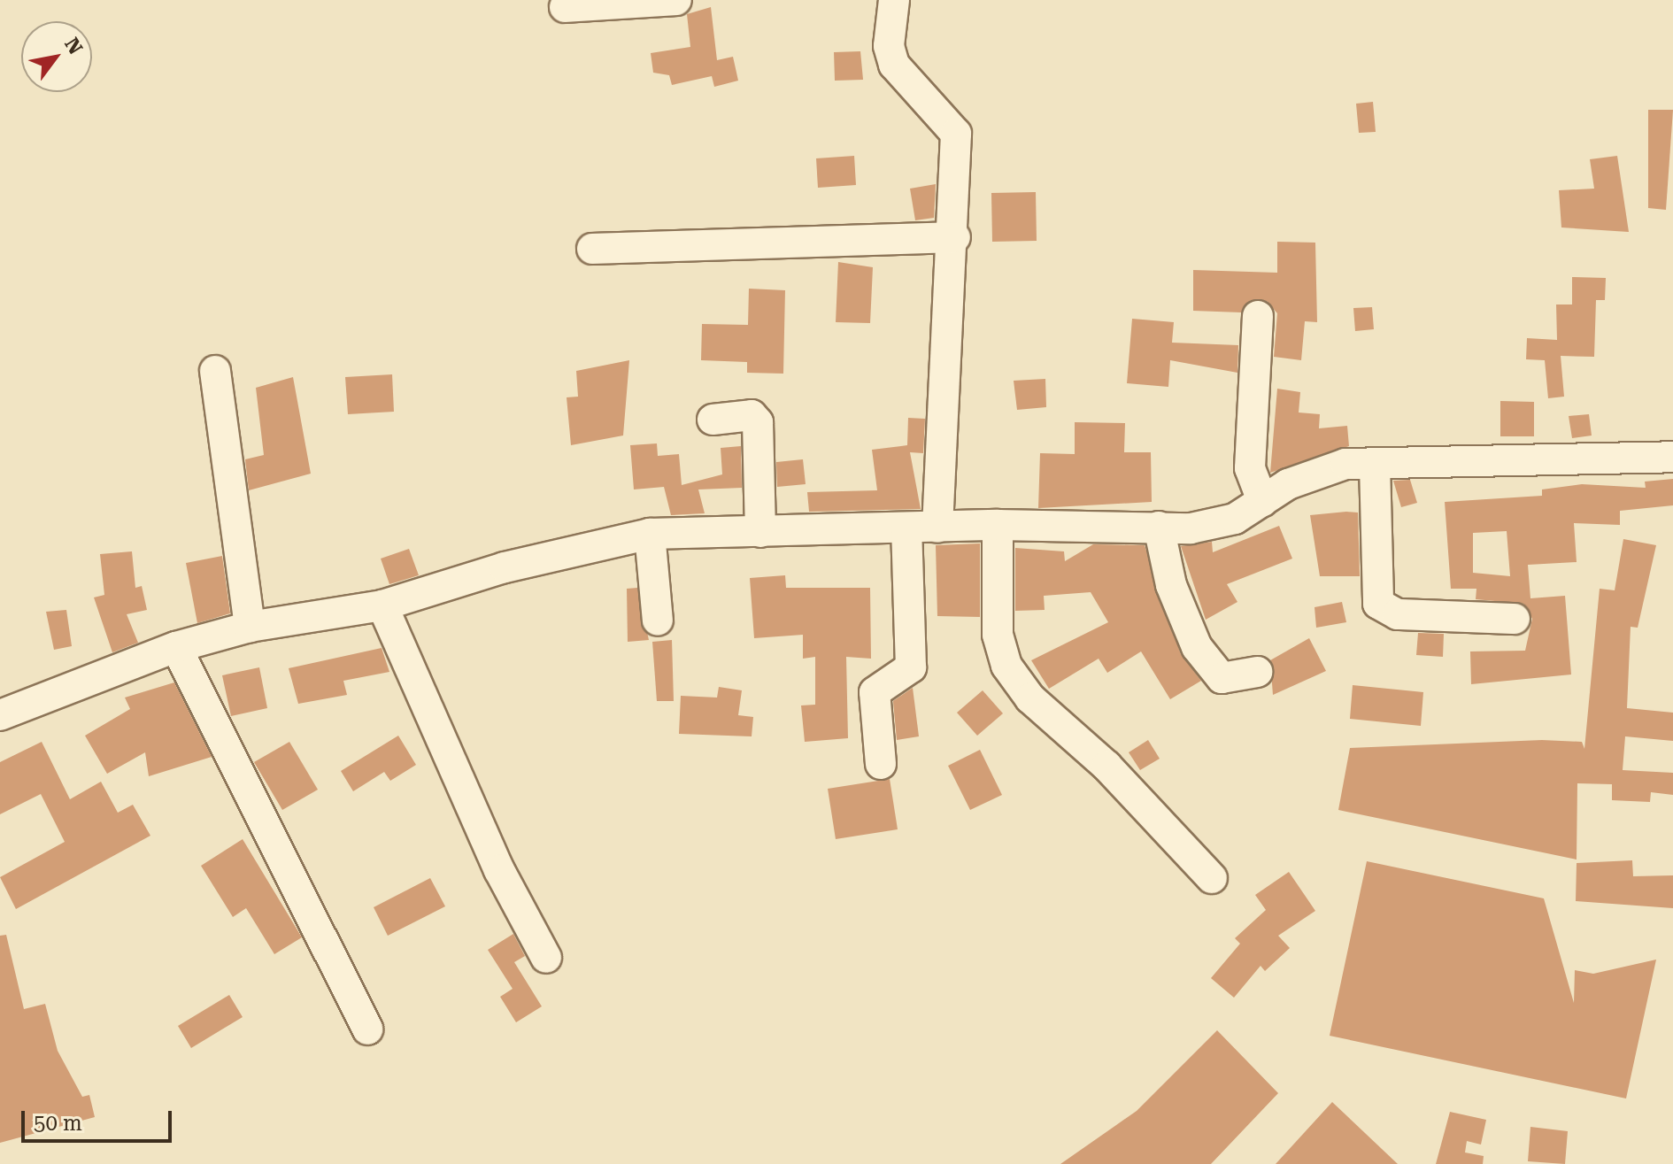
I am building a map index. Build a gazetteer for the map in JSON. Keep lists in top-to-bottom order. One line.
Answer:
{"scale_bar":"50 m","north":"top right"}
